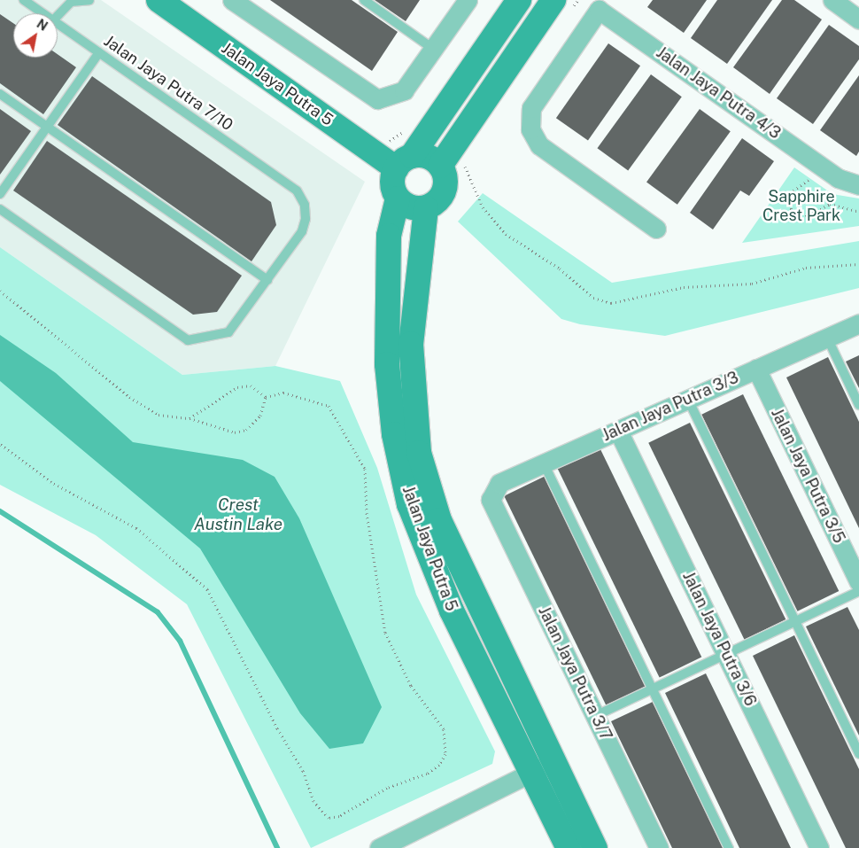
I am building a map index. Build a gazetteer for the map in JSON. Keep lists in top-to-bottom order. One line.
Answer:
{"streets":{"street":["Jalan Jaya Putra 5","Jalan Jaya Putra 4/3","Jalan Jaya Putra 3/3","Jalan Jaya Putra 3/5","Jalan Jaya Putra 3/6","Jalan Jaya Putra 3/7"],"lane":["Jalan Jaya Putra 7/10"]},"crossings":[["Jalan Jaya Putra 3/3","Jalan Jaya Putra 3/5"],["Jalan Jaya Putra 3/3","Jalan Jaya Putra 3/6"],["Jalan Jaya Putra 3/3","Jalan Jaya Putra 3/7"]],"water":["Crest Austin Lake"],"parks":["Sapphire Crest Park"],"north":"top right"}
